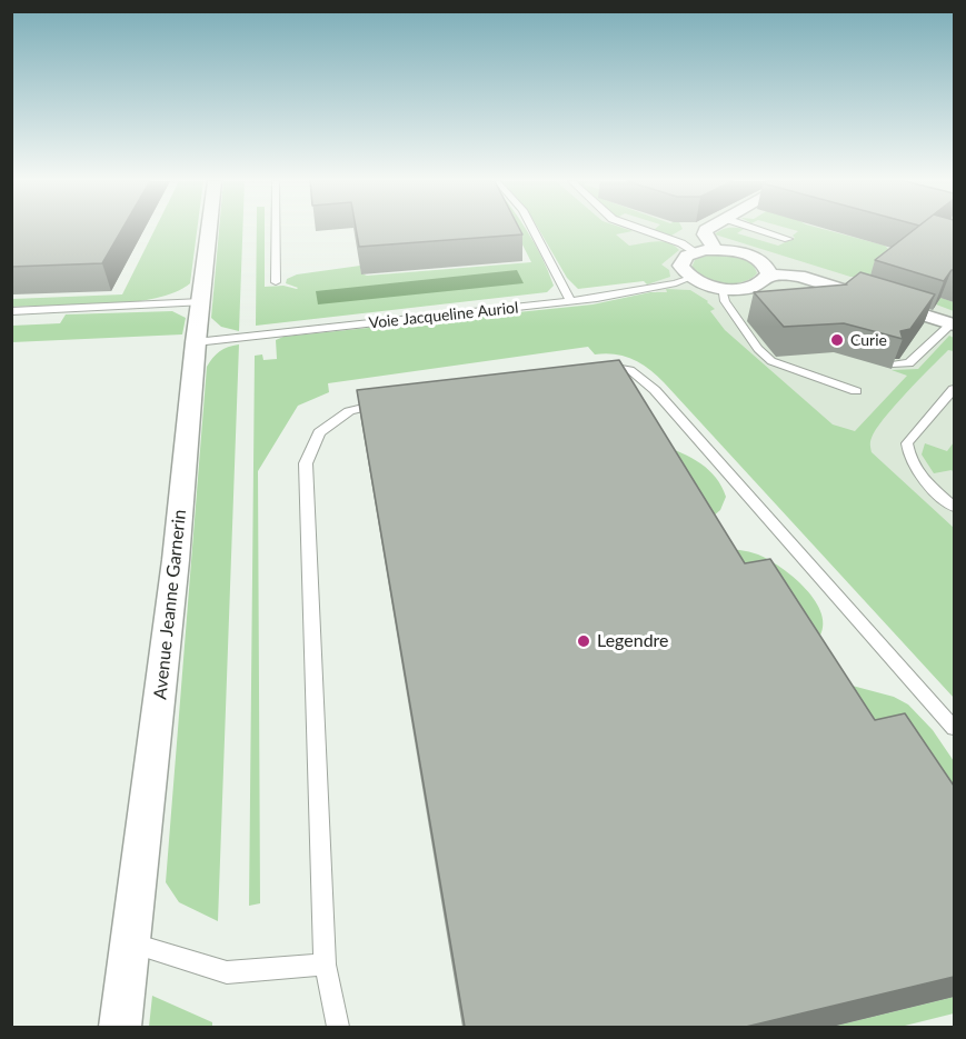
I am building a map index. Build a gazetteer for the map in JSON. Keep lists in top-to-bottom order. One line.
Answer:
{"streets":{"street":["Avenue Jeanne Garnerin"],"lane":["Voie Jacqueline Auriol"]},"crossings":[["Voie Jacqueline Auriol","Avenue Jeanne Garnerin"]],"places":["Curie","Legendre"]}
